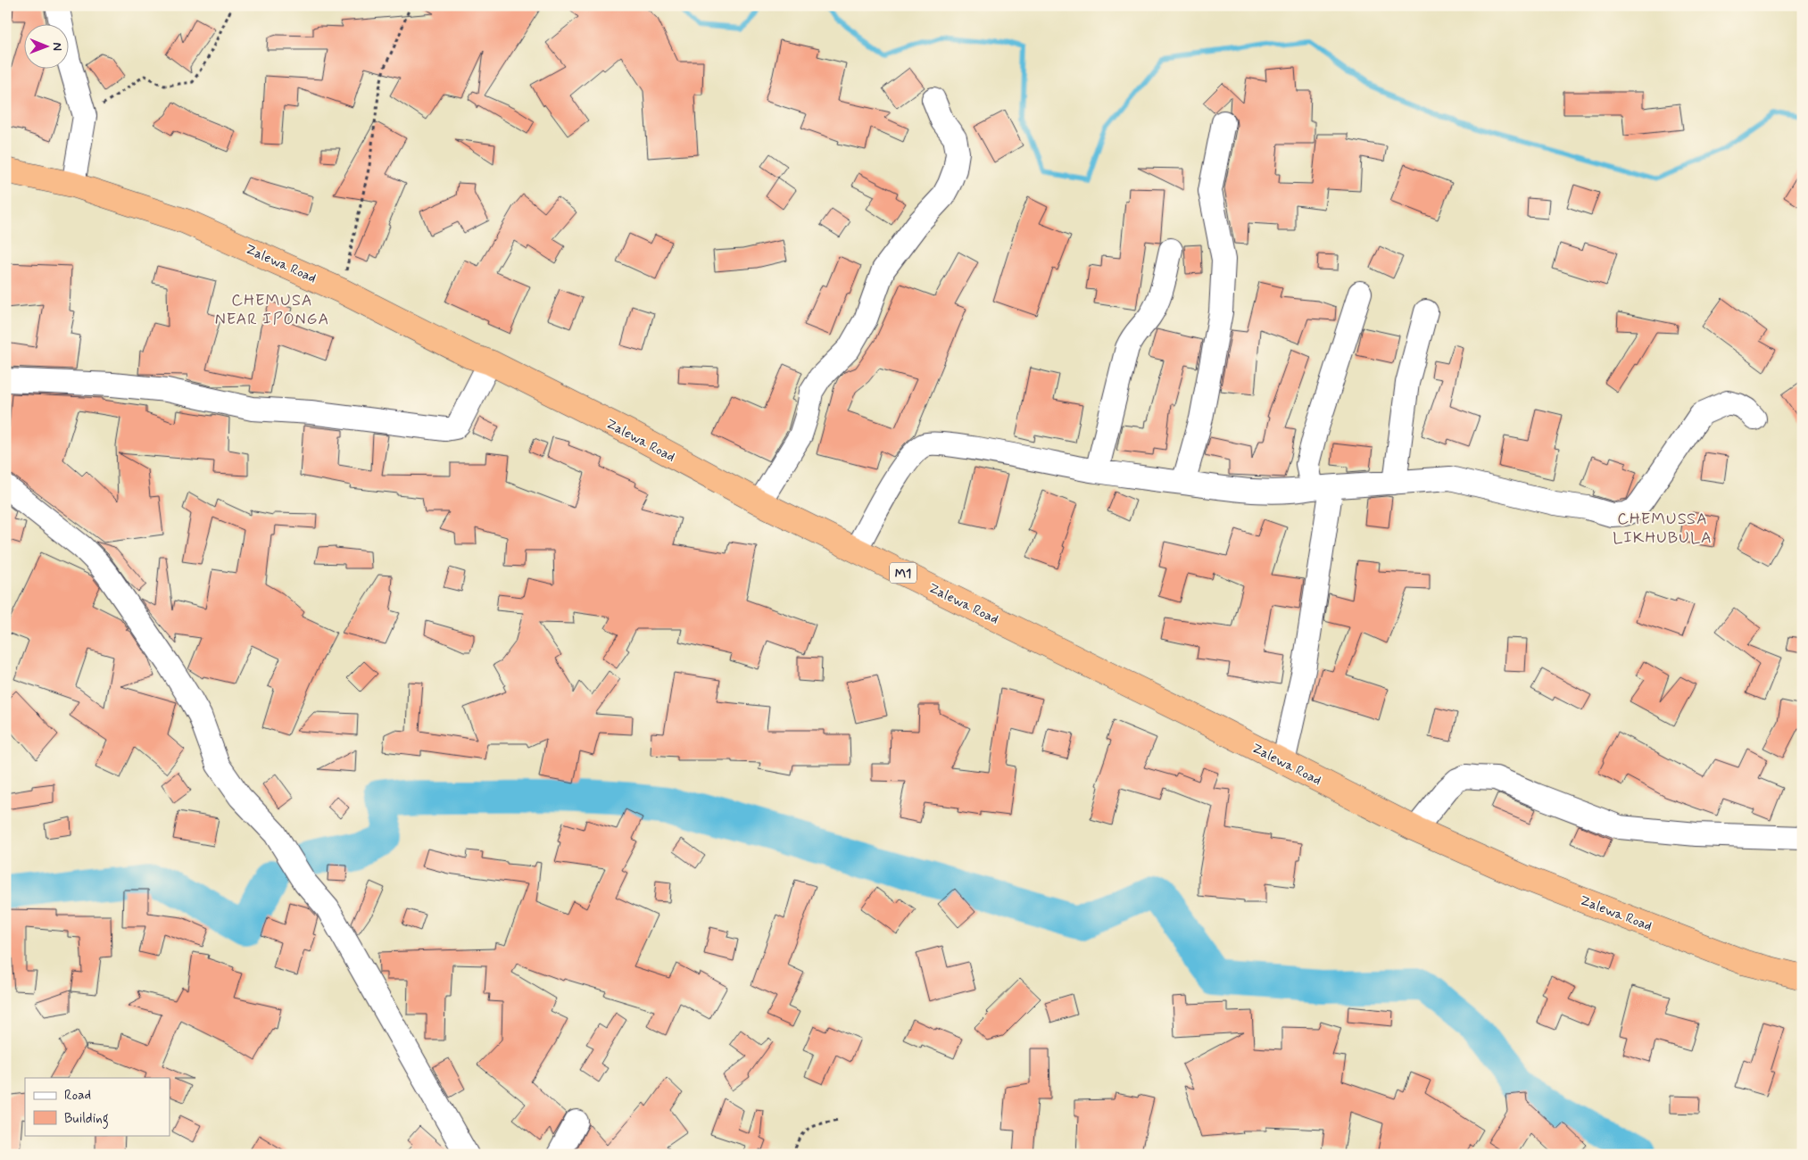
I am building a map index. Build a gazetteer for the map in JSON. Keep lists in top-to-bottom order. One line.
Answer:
{"streets":{"highway":["Zalewa Road","M1"]},"districts":["CHEMUSA NEAR IPONGA","CHEMUSSA LIKHUBULA"],"legend":["Road","Building"],"north":"right"}
